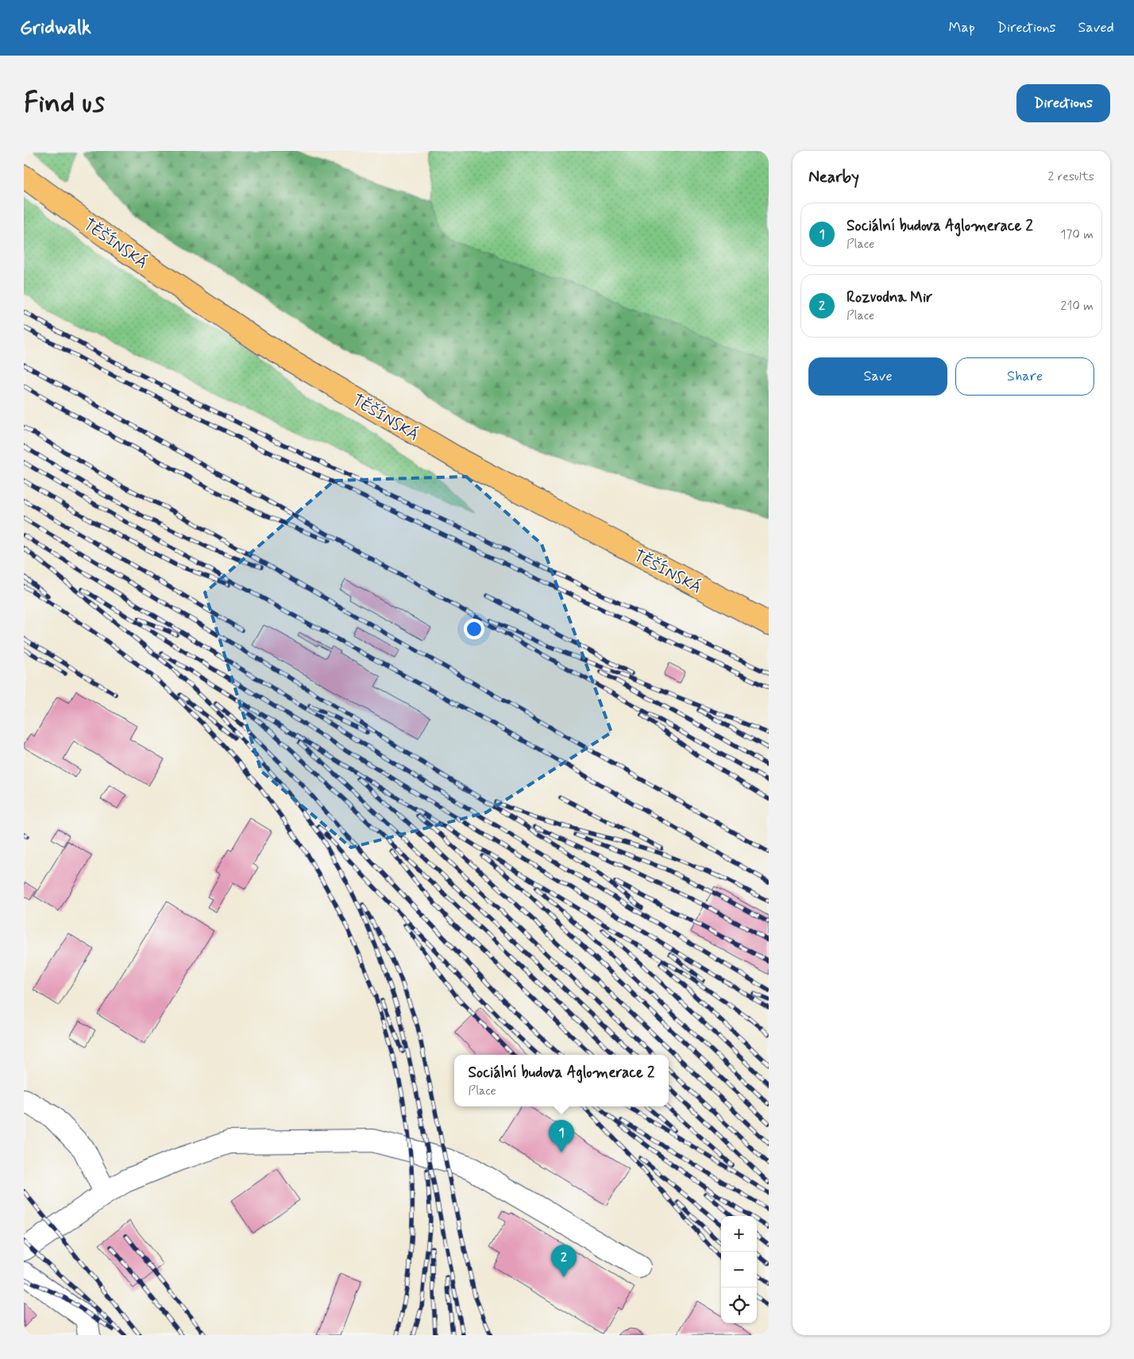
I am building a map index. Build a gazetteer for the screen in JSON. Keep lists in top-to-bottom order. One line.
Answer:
{"streets":{"main road":["TĚŠÍNSKÁ"]},"page":{"header":"Gridwalk","nav":["Map","Directions","Saved"],"buttons":["Directions",["Save","Share"]],"title":"Find us","heading":["Nearby","2 results"],"list":[{"mark":"1","name":"Sociální budova Aglomerace 2","note":"Place","value":"170 m"},{"mark":"2","name":"Rozvodna Mir","note":"Place","value":"210 m"}],"popup":["Sociální budova Aglomerace 2","Place"],"pins":["1","2"],"map_buttons":["+","−"]}}
